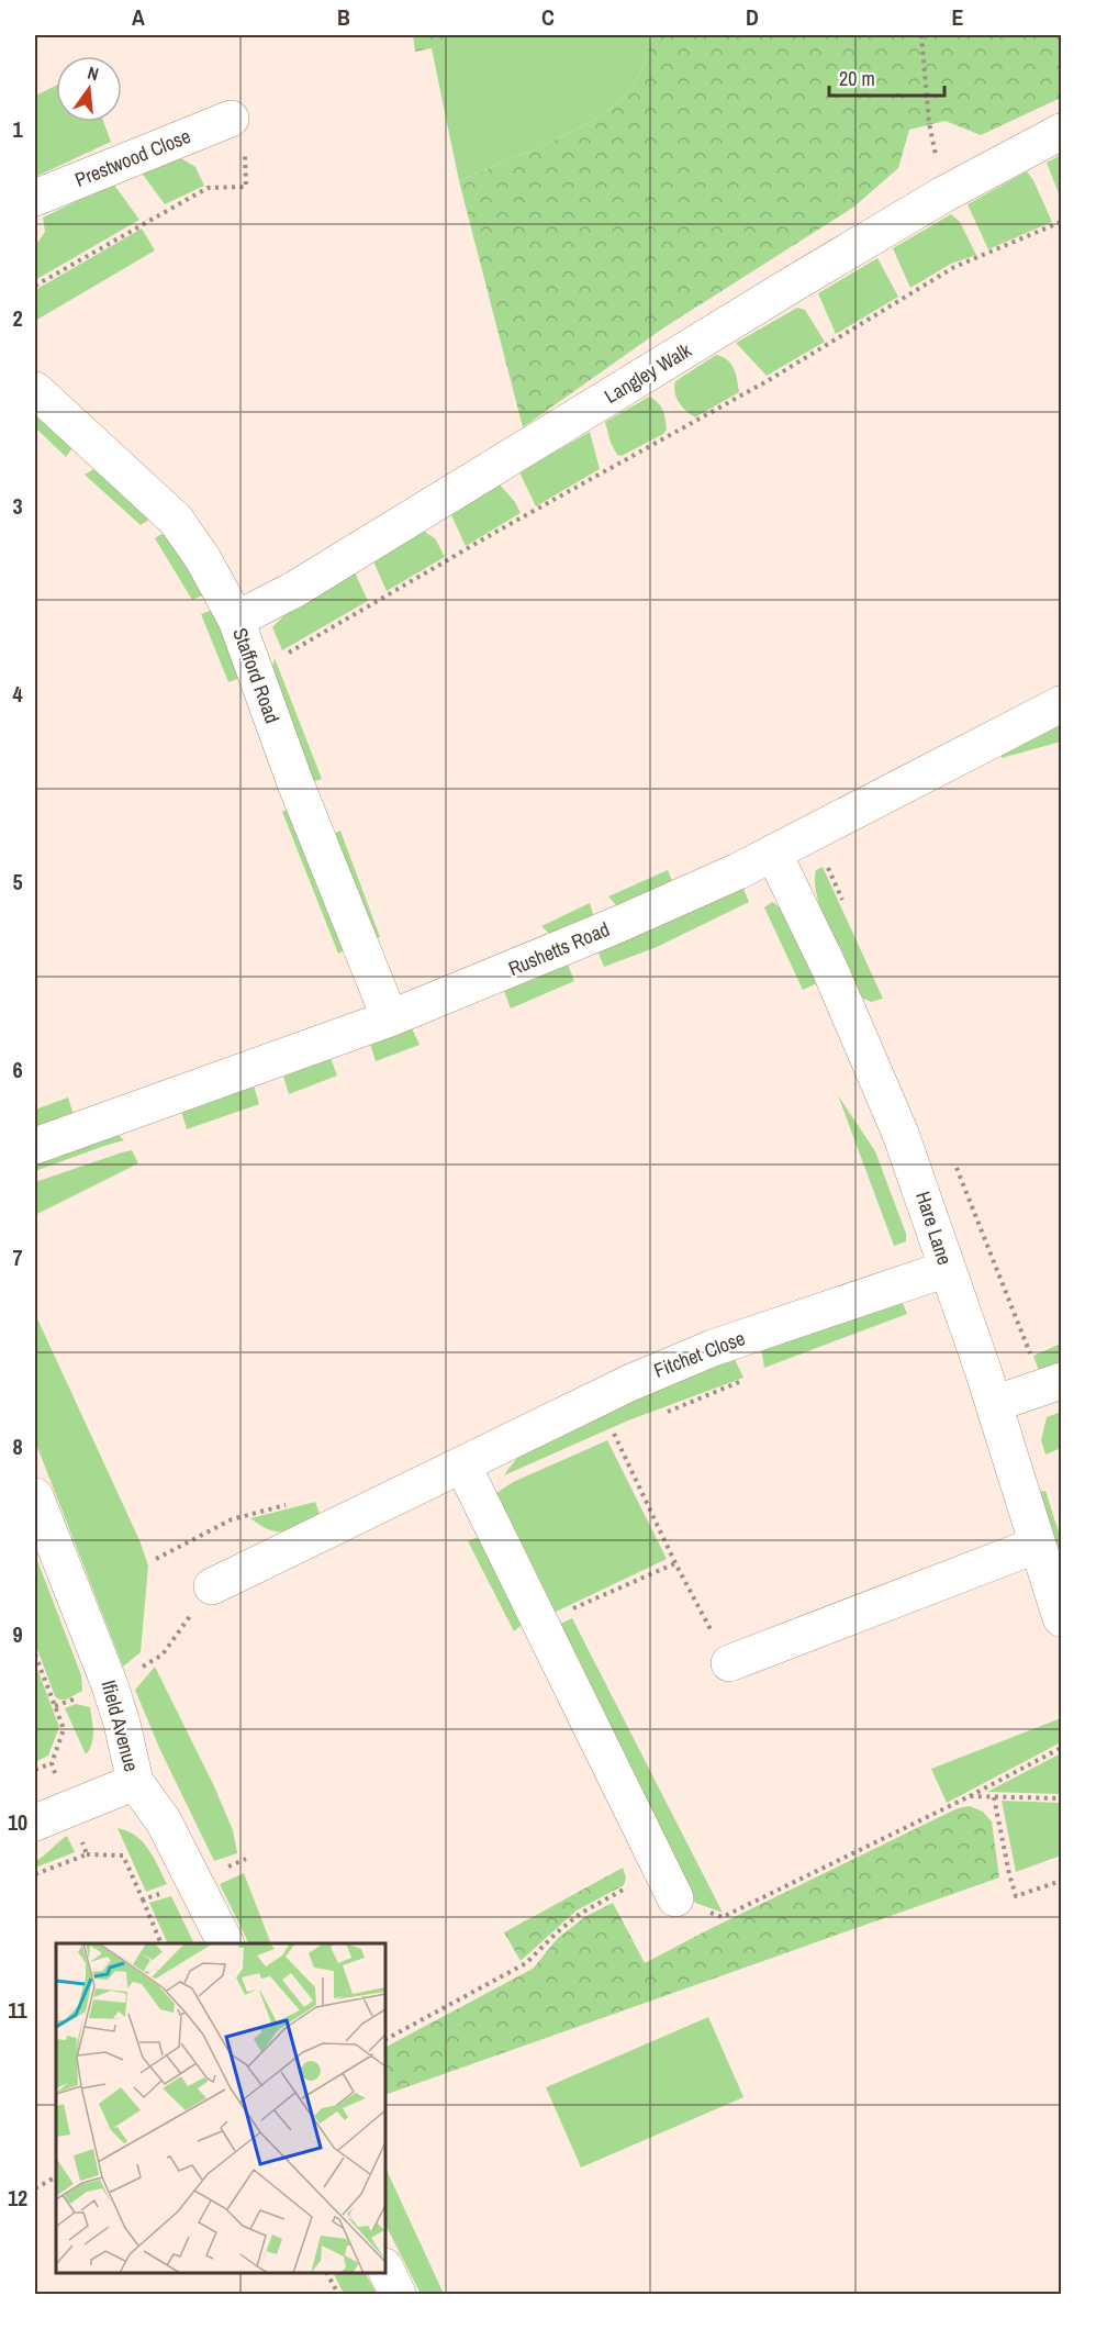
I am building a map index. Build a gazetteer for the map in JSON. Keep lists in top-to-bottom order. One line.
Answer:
{"streets":{"street":["Prestwood Close","Langley Walk","Stafford Road","Rushetts Road","Hare Lane","Fitchet Close","Ifield Avenue"]},"crossings":[["Langley Walk","Stafford Road"],["Stafford Road","Rushetts Road"],["Rushetts Road","Hare Lane"],["Hare Lane","Fitchet Close"]],"scale_bar":"20 m","north":"top","grid":{"columns":["A","B","C","D","E"],"rows":["1","2","3","4","5","6","7","8","9","10","11","12"]}}
